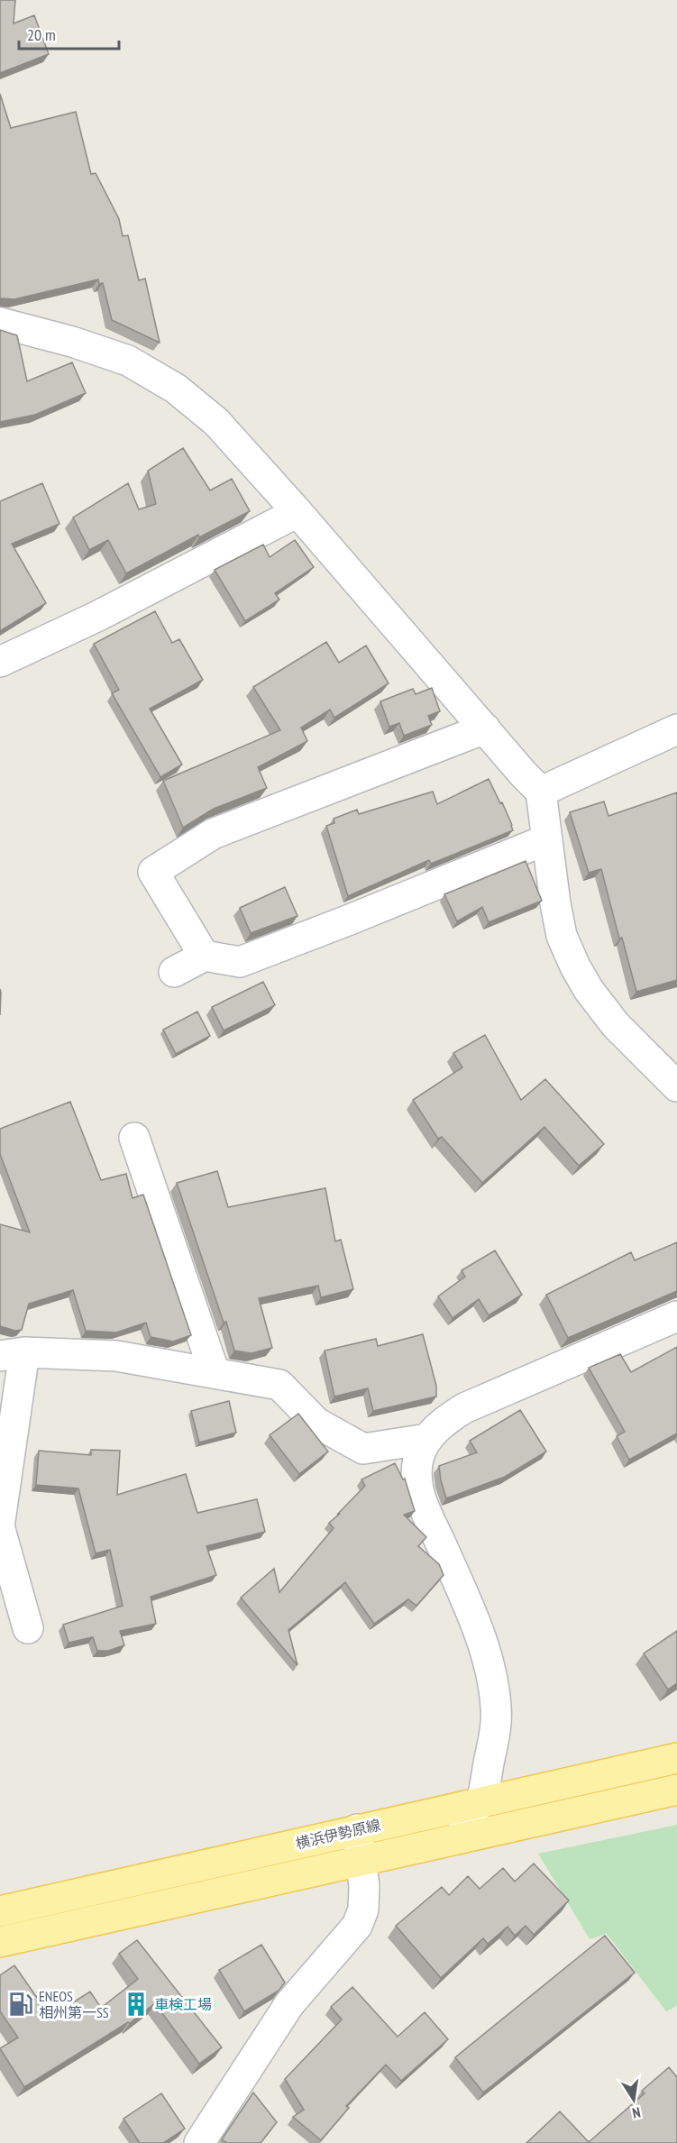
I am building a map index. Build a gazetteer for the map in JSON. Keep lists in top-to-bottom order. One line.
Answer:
{"streets":{"main road":["横浜伊勢原線"]},"places":{"fuel station":["ENEOS 相州第一SS"],"building":["車検工場"]},"scale_bar":"20 m","north":"bottom"}
